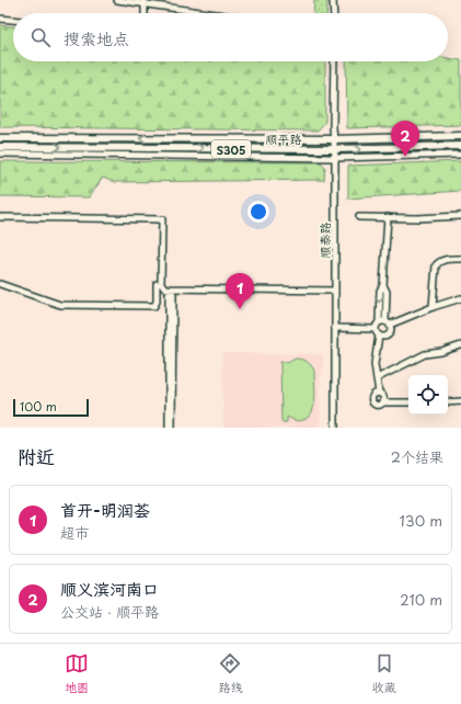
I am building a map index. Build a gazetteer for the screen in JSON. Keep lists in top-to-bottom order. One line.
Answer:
{"streets":{"main road":["顺平路","S305"],"street":["顺泰路"]},"crossings":[["顺平路","顺泰路"]],"scale_bar":"100 m","page":{"search":"搜索地点","pins":["2","1"],"scale":"100 m","heading":["附近","2个结果"],"list":[{"mark":"1","name":"首开-明润荟","note":"超市","value":"130 m"},{"mark":"2","name":"顺义滨河南口","note":"公交站 · 顺平路","value":"210 m"}],"nav":["地图","路线","收藏"]}}
